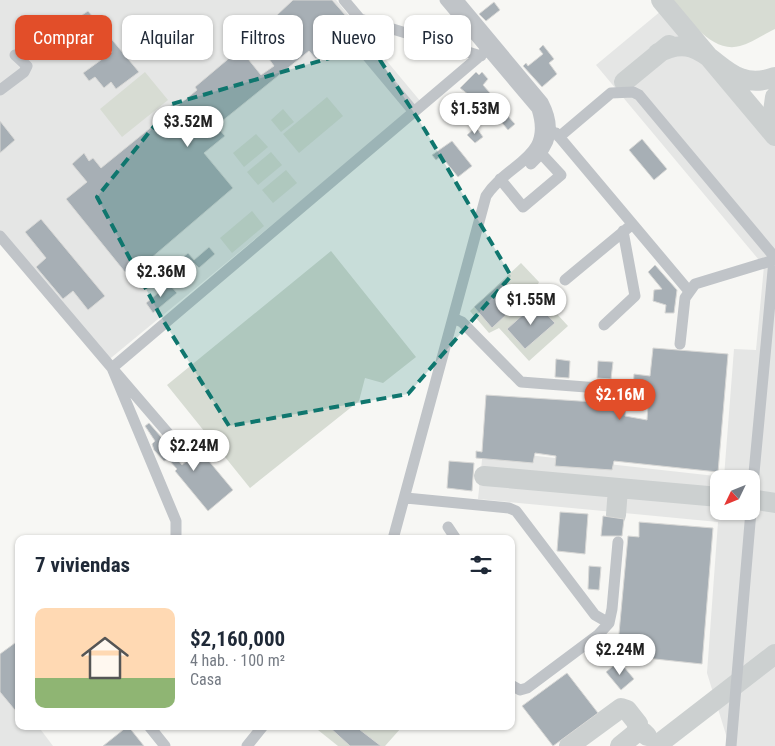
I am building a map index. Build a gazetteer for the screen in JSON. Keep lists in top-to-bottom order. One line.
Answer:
{"north":"bottom left","page":{"chip":["Comprar","Alquilar","Filtros","Nuevo","Piso"],"price":["$1.53M","$3.52M","$2.36M","$1.55M","$2.16M","$2.24M","$2.24M"],"heading":"7 viviendas","list":[{"name":"$2,160,000","note":"4 hab. · 100 m² · Casa"}]}}
